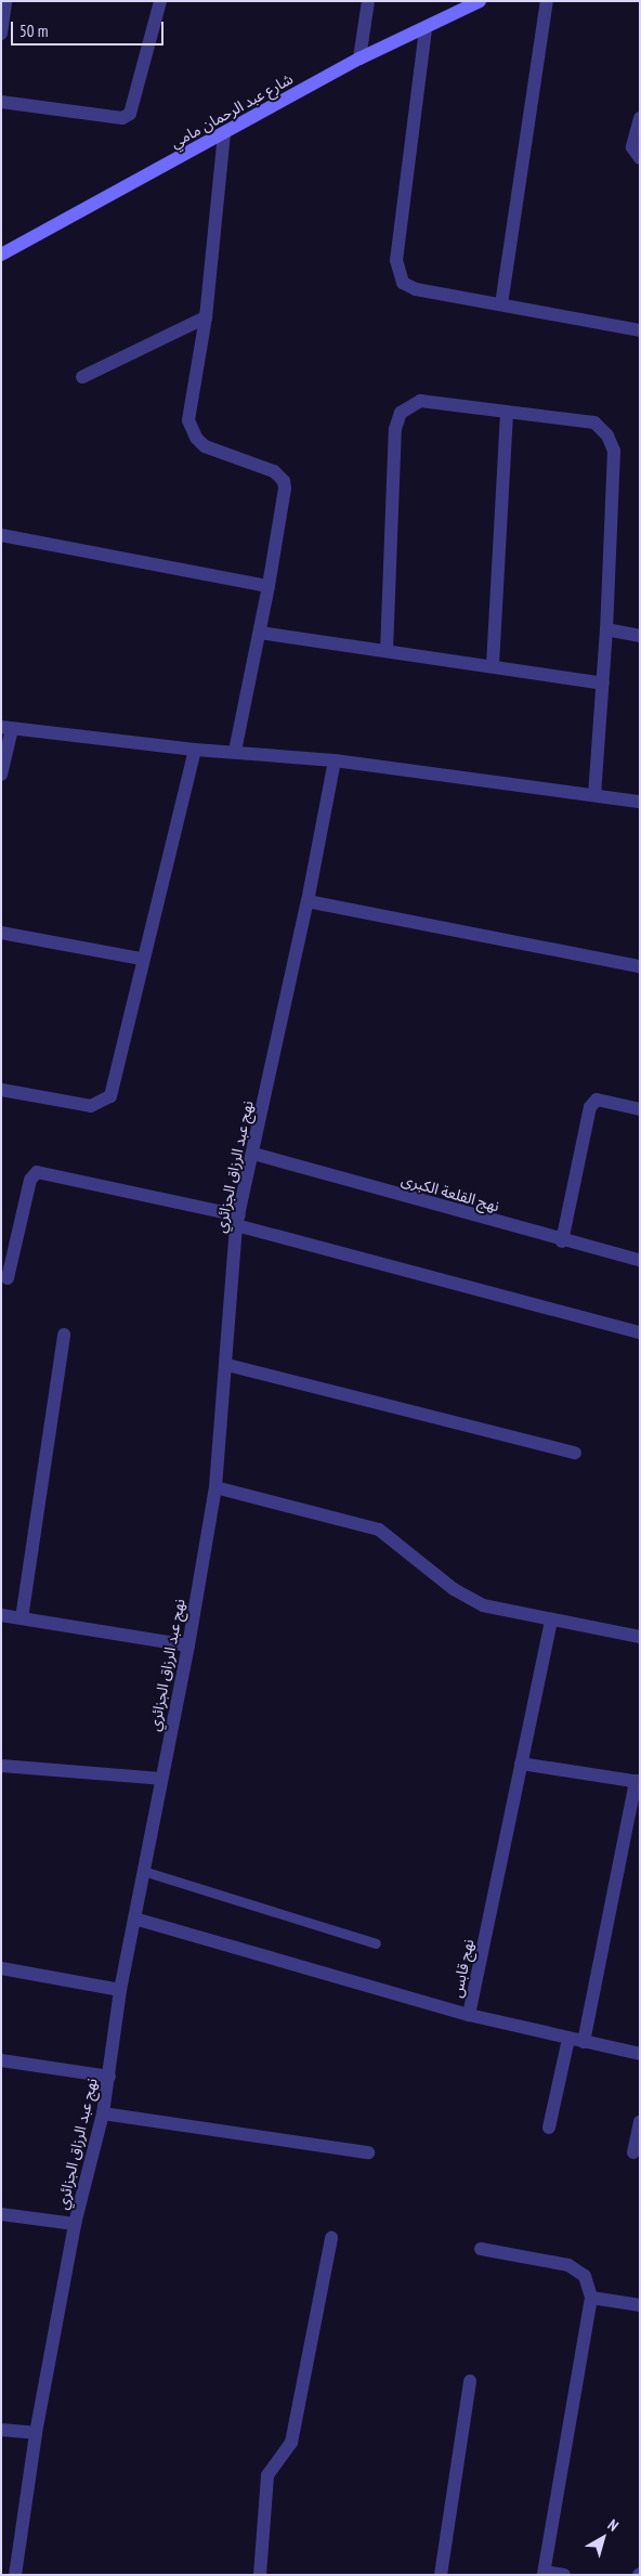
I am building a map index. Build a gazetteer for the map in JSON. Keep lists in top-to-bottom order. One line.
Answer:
{"streets":{"street":["شارع عبد الرحمان مامي","نهج عبد الرزاق الجزائري","نهج القلعة الكبرى","نهج قابس"]},"crossings":[["نهج عبد الرزاق الجزائري","نهج القلعة الكبرى"],["نهج عبد الرزاق الجزائري","نهج قابس"]],"scale_bar":"50 m","north":"top right"}
